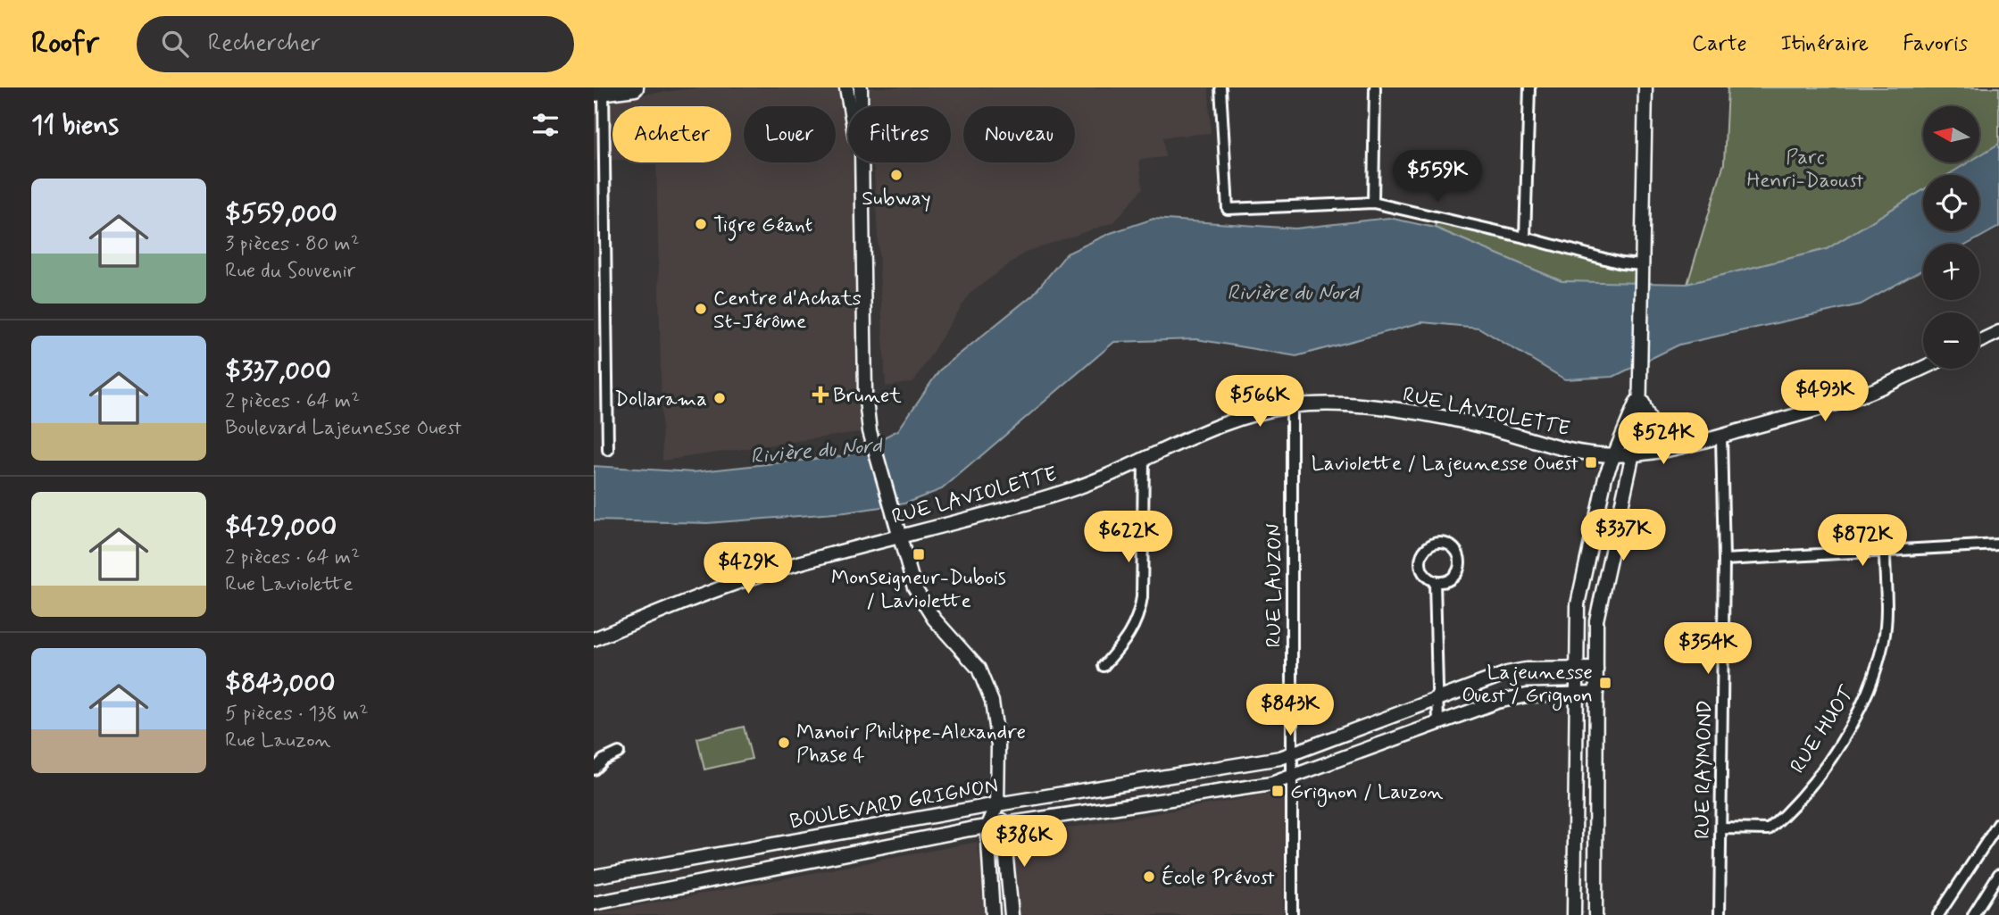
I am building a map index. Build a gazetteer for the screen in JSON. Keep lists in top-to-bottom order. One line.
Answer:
{"streets":{"street":["RUE LAVIOLETTE","RUE LAUZON","RUE HUOT","RUE RAYMOND","BOULEVARD GRIGNON"]},"crossings":[["RUE LAVIOLETTE","RUE LAUZON"],["RUE LAVIOLETTE","RUE RAYMOND"],["RUE LAUZON","BOULEVARD GRIGNON"],["RUE HUOT","RUE RAYMOND"]],"water":["Rivière du Nord"],"parks":["Parc Henri-Daoust"],"places":{"other":["Subway","Tigre Géant","Centre d'Achats St-Jérôme","Dollarama","Manoir Philippe-Alexandre Phase 4","École Prévost"],"health":["Brunet"],"transit":["Laviolette / Lajeunesse Ouest","Monseigneur-Dubois / Laviolette","Lajeunesse Ouest / Grignon","Grignon / Lauzon"]},"north":"left","page":{"header":"Roofr","search":"Rechercher","nav":["Carte","Itinéraire","Favoris"],"heading":"11 biens","map_buttons":["+","−"],"chip":["Acheter","Louer","Filtres","Nouveau"],"price":["$559K","$493K","$566K","$524K","$337K","$622K","$872K","$429K","$354K","$843K","$386K"],"list":[{"name":"$559,000","note":"3 pièces · 80 m² · Rue du Souvenir"},{"name":"$337,000","note":"2 pièces · 64 m² · Boulevard Lajeunesse Ouest"},{"name":"$429,000","note":"2 pièces · 64 m² · Rue Laviolette"},{"name":"$843,000","note":"5 pièces · 138 m² · Rue Lauzon"}]}}
